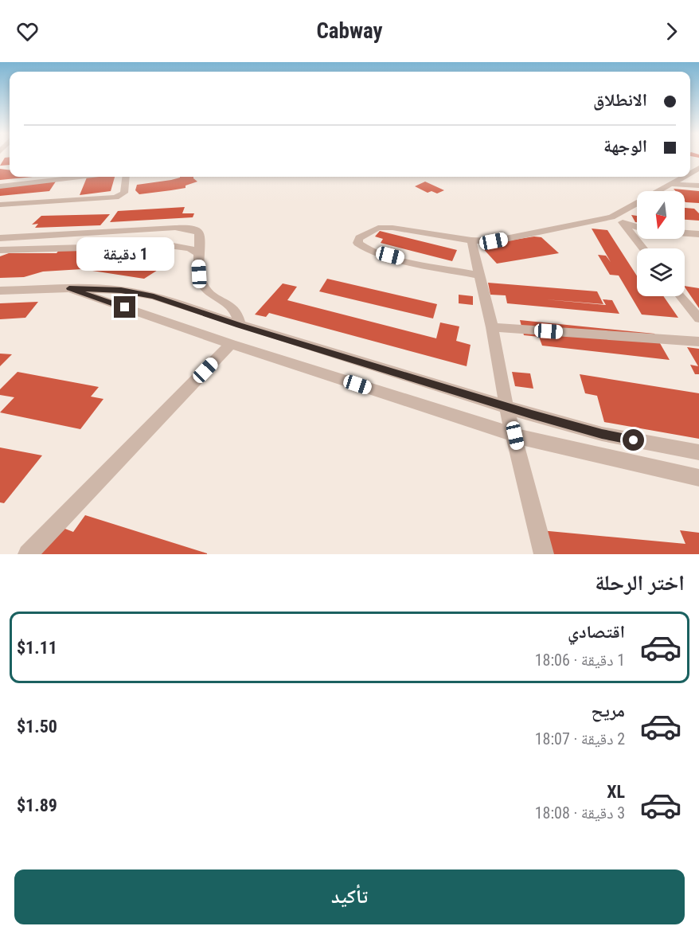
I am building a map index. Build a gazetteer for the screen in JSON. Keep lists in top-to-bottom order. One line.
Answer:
{"north":"bottom","page":{"header":"Cabway","banner":["الانطلاق","الوجهة"],"bubble":"1 دقيقة","heading":"اختر الرحلة","list":[{"name":"اقتصادي","note":"1 دقيقة · 18:06","value":"$1.11"},{"name":"مريح","note":"2 دقيقة · 18:07","value":"$1.50"},{"name":"XL","note":"3 دقيقة · 18:08","value":"$1.89"}],"buttons":"تأكيد"}}
